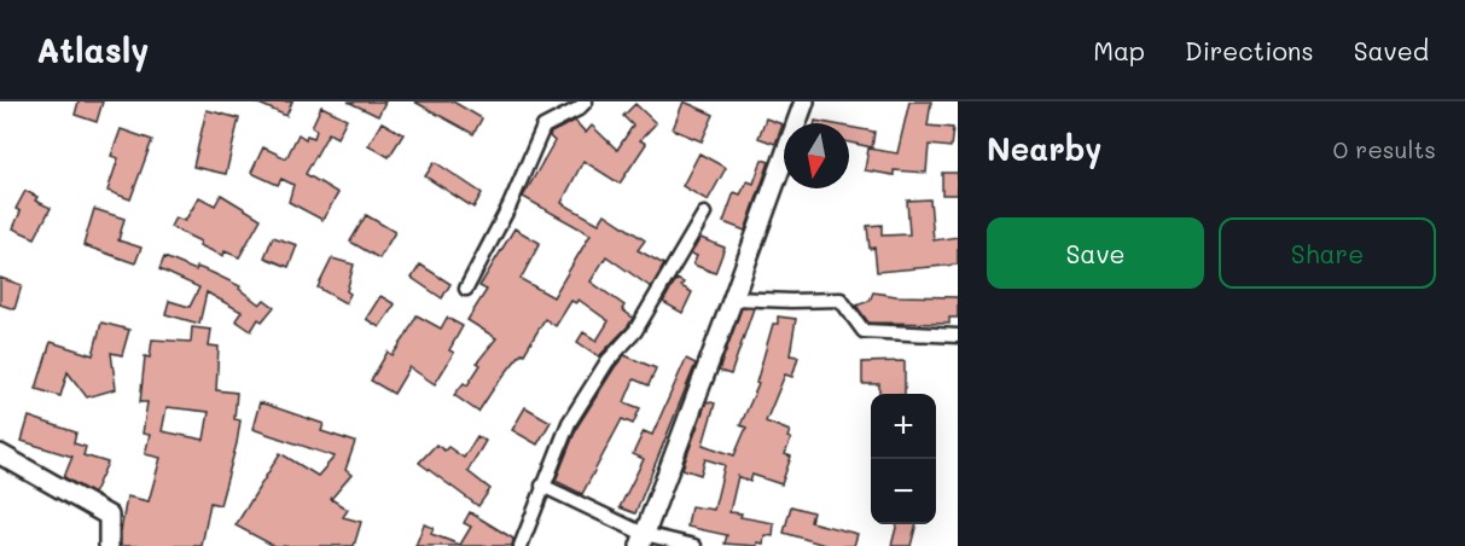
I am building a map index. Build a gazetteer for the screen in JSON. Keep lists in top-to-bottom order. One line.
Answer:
{"north":"bottom","page":{"header":"Atlasly","nav":["Map","Directions","Saved"],"heading":["Nearby","0 results"],"buttons":["Save","Share"],"map_buttons":["+","−"]}}
